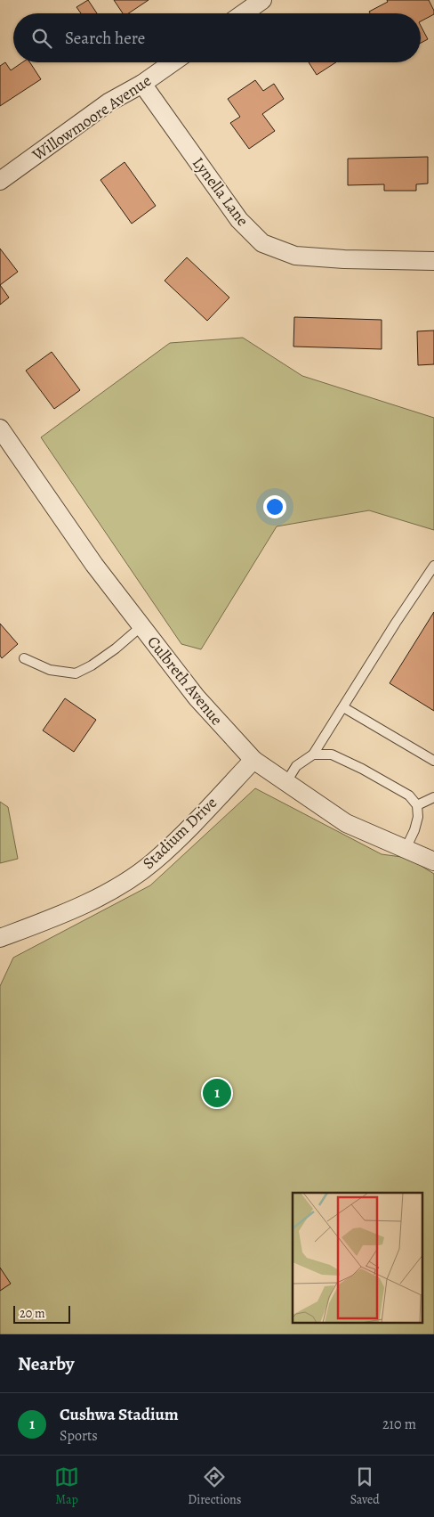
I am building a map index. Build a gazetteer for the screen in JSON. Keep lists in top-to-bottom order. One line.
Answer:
{"streets":{"street":["Willowmoore Avenue","Lynella Lane","Culbreth Avenue","Stadium Drive"]},"crossings":[["Willowmoore Avenue","Lynella Lane"],["Culbreth Avenue","Stadium Drive"]],"scale_bar":"20 m","page":{"search":"Search here","pins":"1","scale":"20 m","heading":"Nearby","list":[{"mark":"1","name":"Cushwa Stadium","note":"Sports","value":"210 m"}],"nav":["Map","Directions","Saved"]}}
